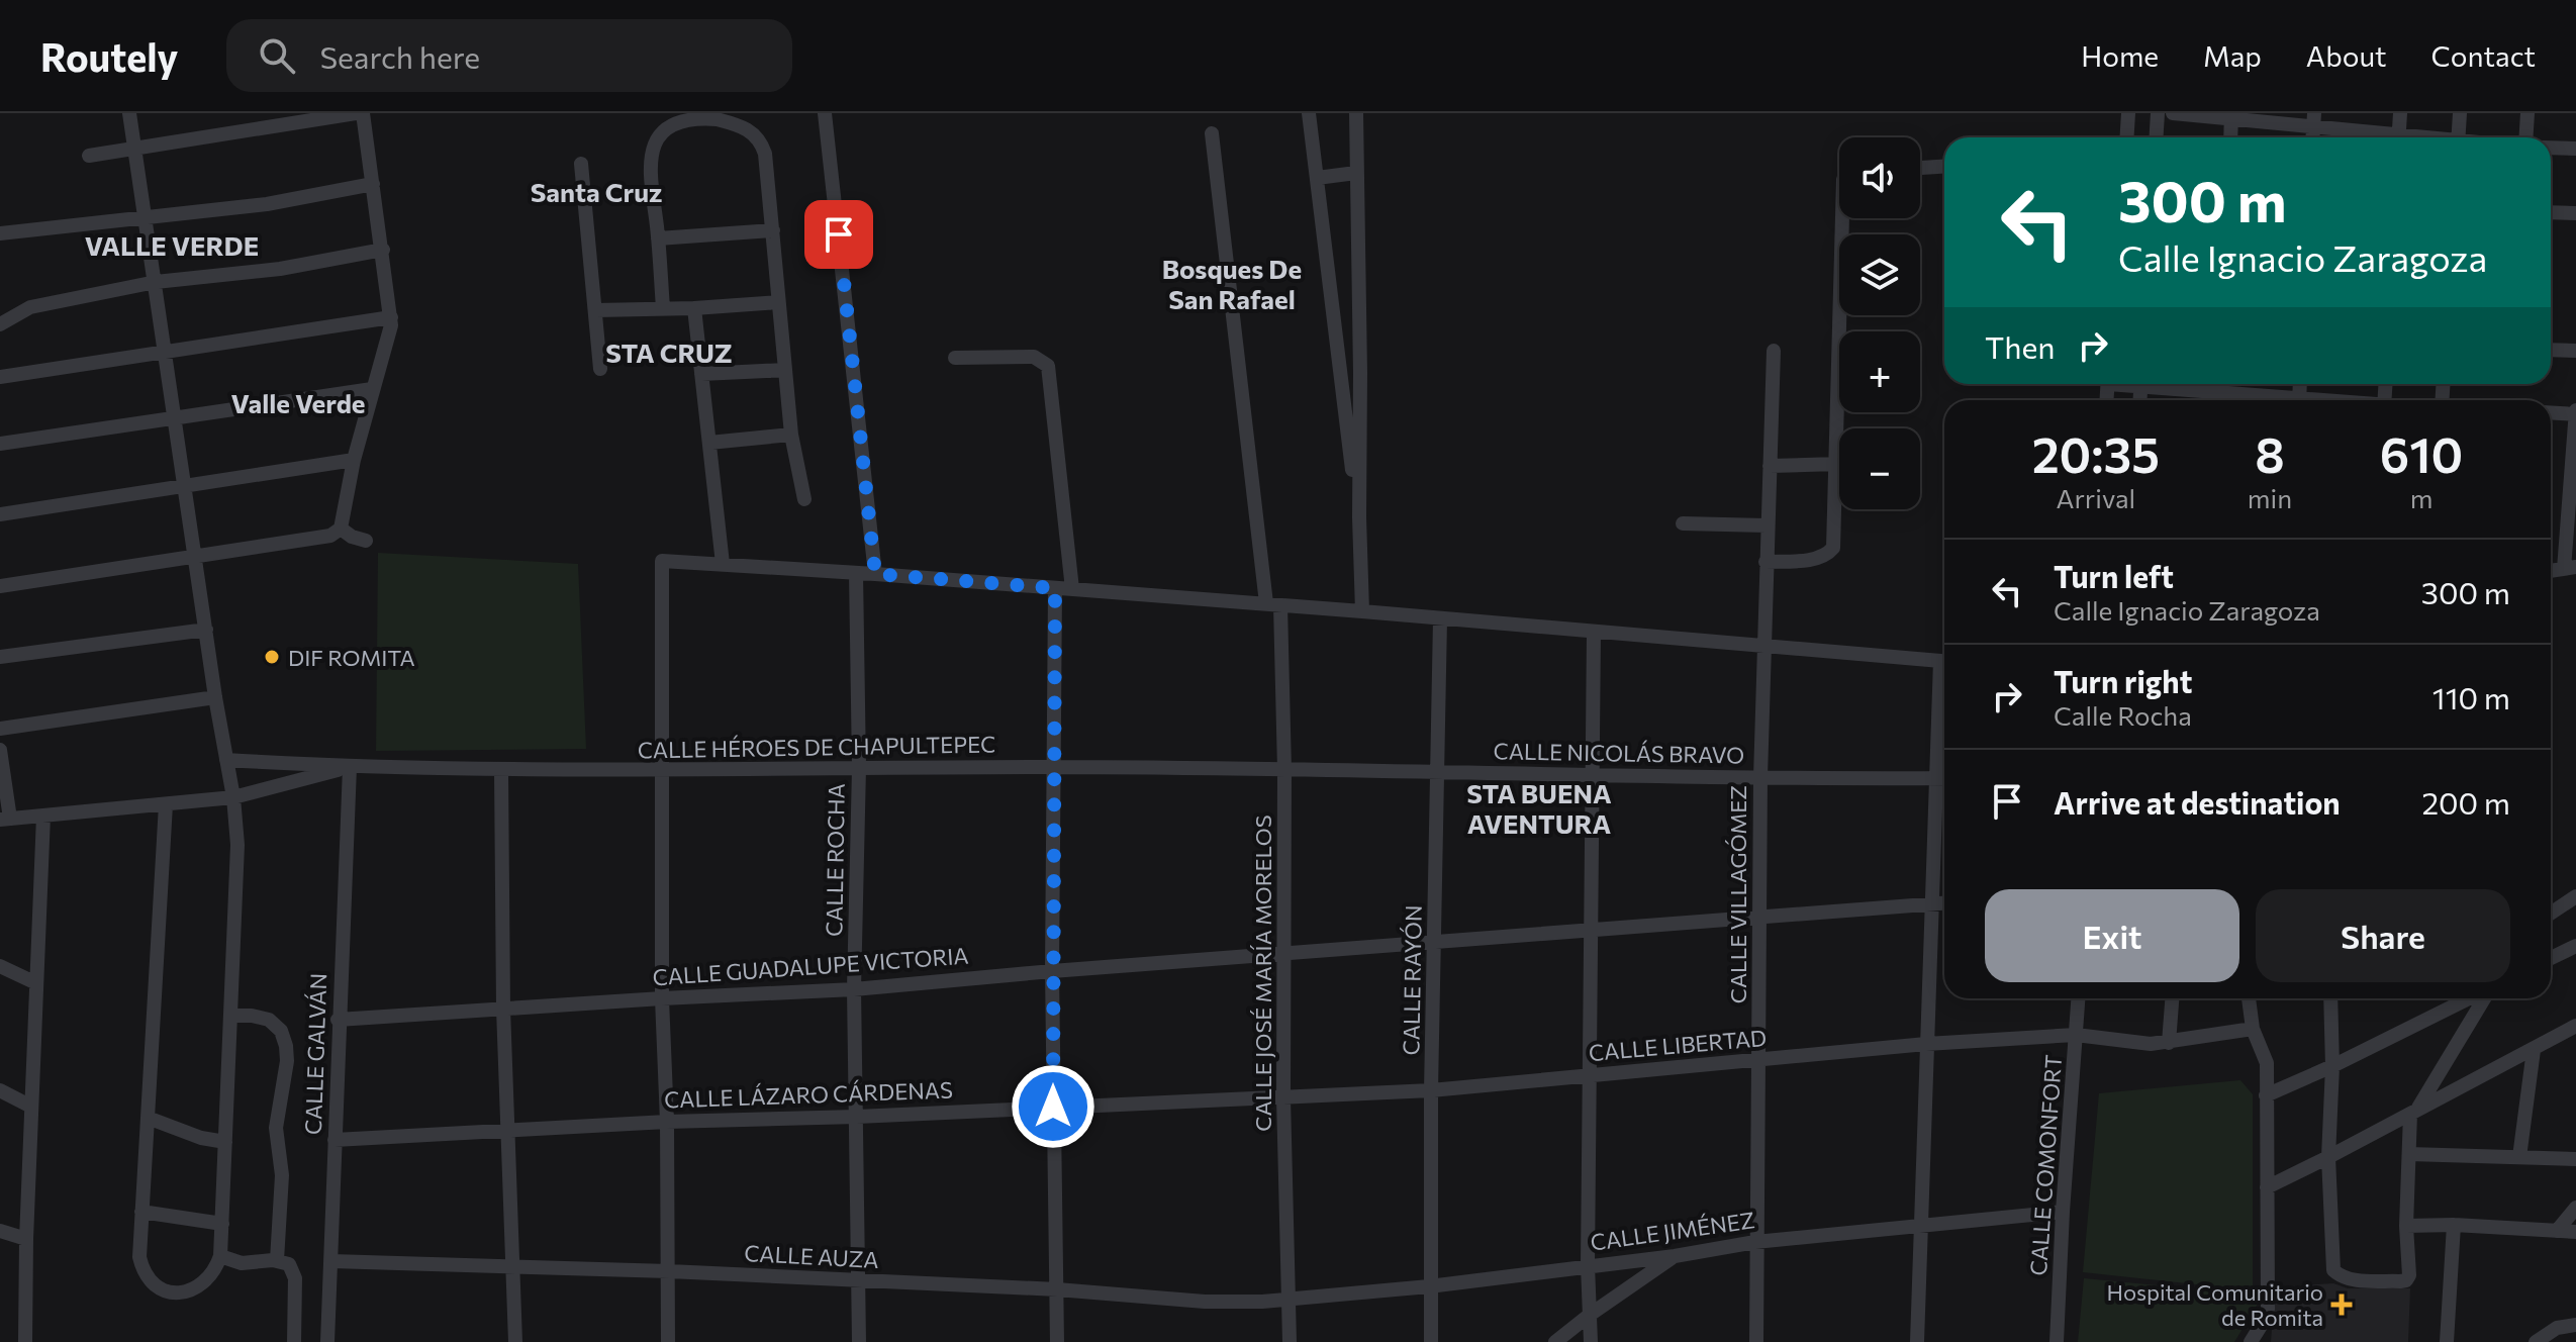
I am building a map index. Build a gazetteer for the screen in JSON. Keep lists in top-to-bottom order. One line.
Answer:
{"streets":{"street":["CALLE HÉROES DE CHAPULTEPEC","CALLE NICOLÁS BRAVO","CALLE ROCHA","CALLE VILLAGÓMEZ","CALLE GUADALUPE VICTORIA","CALLE JOSÉ MARÍA MORELOS","CALLE RAYÓN","CALLE LIBERTAD","CALLE GALVÁN","CALLE LÁZARO CÁRDENAS","CALLE COMONFORT","CALLE JIMÉNEZ","CALLE AUZA"]},"crossings":[["CALLE HÉROES DE CHAPULTEPEC","CALLE NICOLÁS BRAVO"],["CALLE HÉROES DE CHAPULTEPEC","CALLE ROCHA"],["CALLE HÉROES DE CHAPULTEPEC","CALLE JOSÉ MARÍA MORELOS"],["CALLE HÉROES DE CHAPULTEPEC","CALLE GALVÁN"],["CALLE NICOLÁS BRAVO","CALLE VILLAGÓMEZ"],["CALLE NICOLÁS BRAVO","CALLE JOSÉ MARÍA MORELOS"],["CALLE NICOLÁS BRAVO","CALLE RAYÓN"],["CALLE ROCHA","CALLE GUADALUPE VICTORIA"],["CALLE ROCHA","CALLE LÁZARO CÁRDENAS"],["CALLE ROCHA","CALLE AUZA"],["CALLE VILLAGÓMEZ","CALLE GUADALUPE VICTORIA"],["CALLE VILLAGÓMEZ","CALLE LIBERTAD"],["CALLE VILLAGÓMEZ","CALLE JIMÉNEZ"],["CALLE GUADALUPE VICTORIA","CALLE JOSÉ MARÍA MORELOS"],["CALLE GUADALUPE VICTORIA","CALLE RAYÓN"],["CALLE GUADALUPE VICTORIA","CALLE GALVÁN"],["CALLE JOSÉ MARÍA MORELOS","CALLE LIBERTAD"],["CALLE JOSÉ MARÍA MORELOS","CALLE LÁZARO CÁRDENAS"],["CALLE JOSÉ MARÍA MORELOS","CALLE JIMÉNEZ"],["CALLE JOSÉ MARÍA MORELOS","CALLE AUZA"],["CALLE RAYÓN","CALLE LIBERTAD"],["CALLE RAYÓN","CALLE JIMÉNEZ"],["CALLE LIBERTAD","CALLE LÁZARO CÁRDENAS"],["CALLE LIBERTAD","CALLE COMONFORT"],["CALLE GALVÁN","CALLE LÁZARO CÁRDENAS"],["CALLE GALVÁN","CALLE AUZA"],["CALLE COMONFORT","CALLE JIMÉNEZ"],["CALLE JIMÉNEZ","CALLE AUZA"]],"districts":["Santa Cruz","VALLE VERDE","Bosques De San Rafael","STA CRUZ","Valle Verde","STA BUENA AVENTURA"],"places":{"other":["DIF ROMITA"],"health":["Hospital Comunitario de Romita"]},"page":{"header":"Routely","search":"Search here","nav":["Home","Map","About","Contact"],"map_buttons":["+","−"],"turn":["300 m","Calle Ignacio Zaragoza"],"then":"Then","eta":["20:35","Arrival","8","min","610","m"],"list":[{"name":"Turn left","note":"Calle Ignacio Zaragoza","value":"300 m"},{"name":"Turn right","note":"Calle Rocha","value":"110 m"},{"name":"Arrive at destination","value":"200 m"}],"buttons":["Exit","Share"]}}
